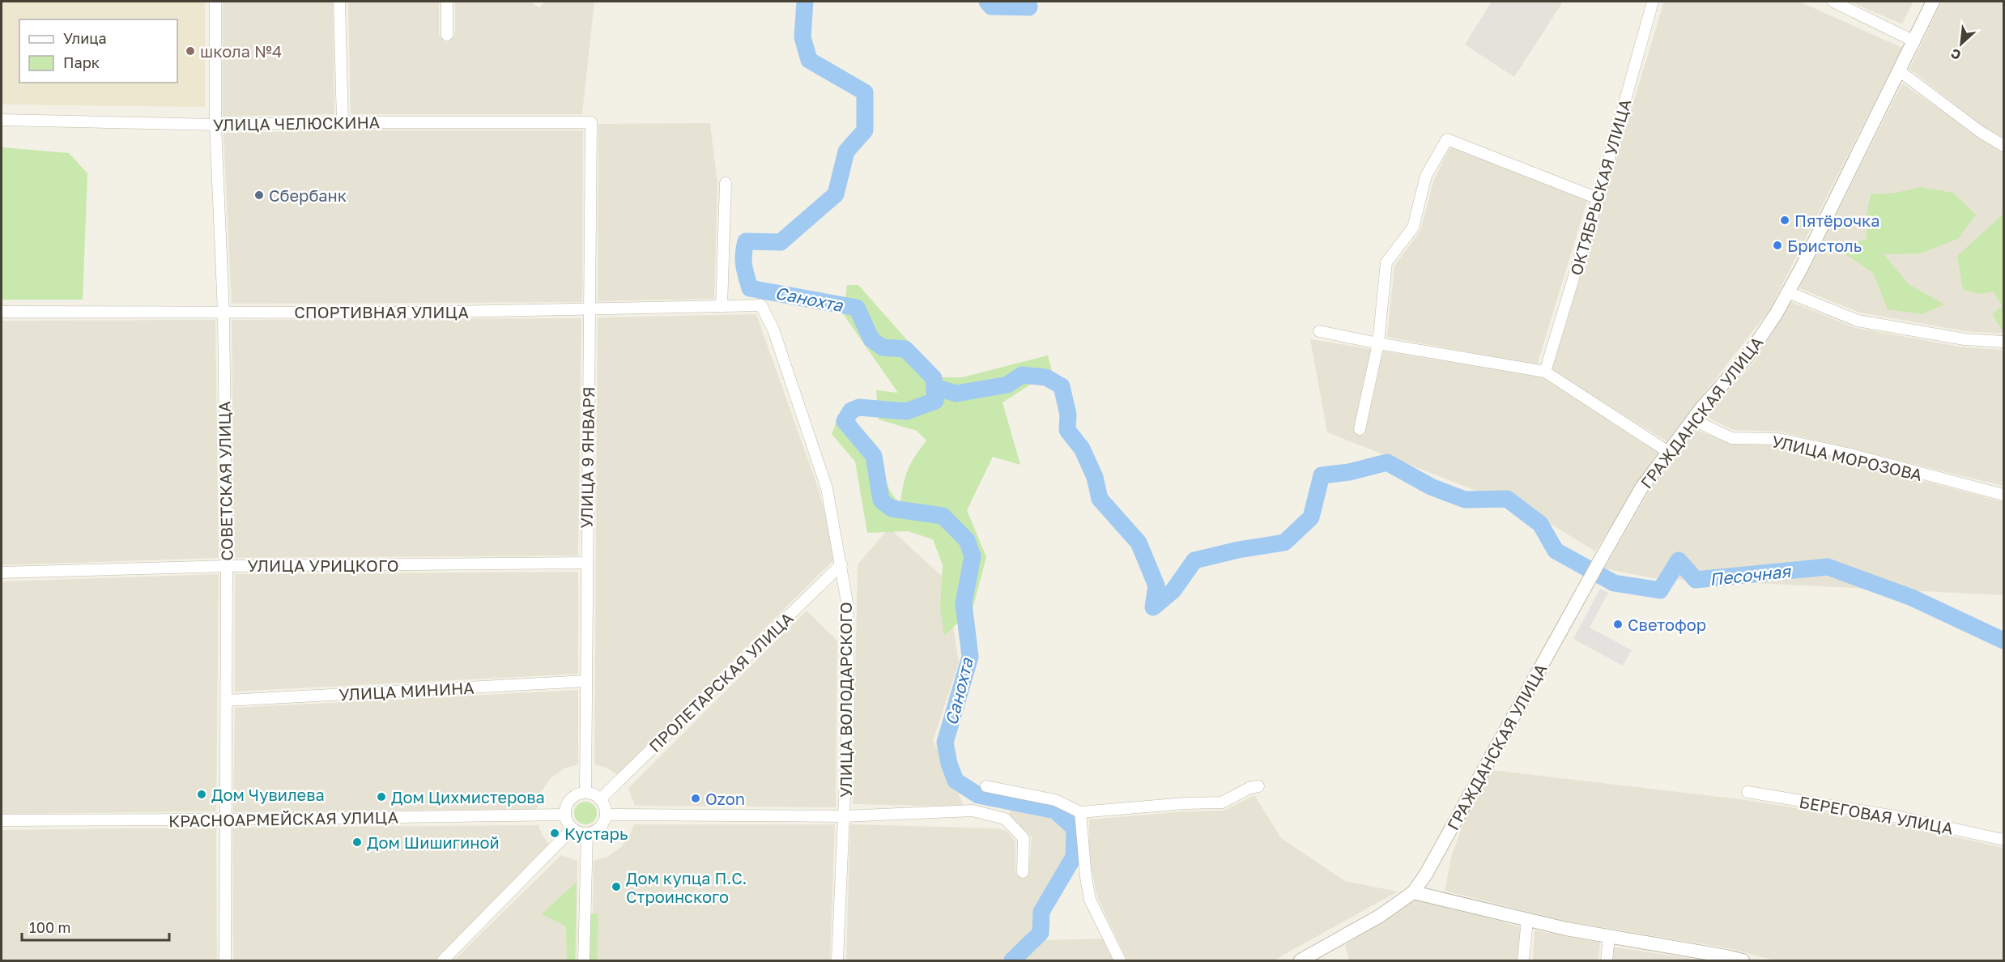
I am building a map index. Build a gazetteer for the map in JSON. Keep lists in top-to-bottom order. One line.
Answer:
{"streets":{"street":["УЛИЦА ЧЕЛЮСКИНА","ОКТЯБРЬСКАЯ УЛИЦА","СПОРТИВНАЯ УЛИЦА","ГРАЖДАНСКАЯ УЛИЦА","УЛИЦА 9 ЯНВАРЯ","УЛИЦА МОРОЗОВА","СОВЕТСКАЯ УЛИЦА","УЛИЦА УРИЦКОГО","ПРОЛЕТАРСКАЯ УЛИЦА","УЛИЦА МИНИНА","УЛИЦА ВОЛОДАРСКОГО","БЕРЕГОВАЯ УЛИЦА","КРАСНОАРМЕЙСКАЯ УЛИЦА"]},"crossings":[["УЛИЦА ЧЕЛЮСКИНА","УЛИЦА 9 ЯНВАРЯ"],["УЛИЦА ЧЕЛЮСКИНА","СОВЕТСКАЯ УЛИЦА"],["СПОРТИВНАЯ УЛИЦА","УЛИЦА 9 ЯНВАРЯ"],["СПОРТИВНАЯ УЛИЦА","СОВЕТСКАЯ УЛИЦА"],["СПОРТИВНАЯ УЛИЦА","УЛИЦА ВОЛОДАРСКОГО"],["ГРАЖДАНСКАЯ УЛИЦА","УЛИЦА МОРОЗОВА"],["УЛИЦА 9 ЯНВАРЯ","УЛИЦА УРИЦКОГО"],["УЛИЦА 9 ЯНВАРЯ","ПРОЛЕТАРСКАЯ УЛИЦА"],["УЛИЦА 9 ЯНВАРЯ","УЛИЦА МИНИНА"],["УЛИЦА 9 ЯНВАРЯ","КРАСНОАРМЕЙСКАЯ УЛИЦА"],["СОВЕТСКАЯ УЛИЦА","УЛИЦА УРИЦКОГО"],["СОВЕТСКАЯ УЛИЦА","УЛИЦА МИНИНА"],["СОВЕТСКАЯ УЛИЦА","КРАСНОАРМЕЙСКАЯ УЛИЦА"],["ПРОЛЕТАРСКАЯ УЛИЦА","УЛИЦА ВОЛОДАРСКОГО"],["ПРОЛЕТАРСКАЯ УЛИЦА","КРАСНОАРМЕЙСКАЯ УЛИЦА"]],"water":["Санохта","Песочная"],"places":["школа №4","Сбербанк","Пятёрочка","Бристоль","Светофор","Дом Чувилева","Дом Цихмистерова","Ozon","Кустарь","Дом Шишигиной","Дом купца П.С. Строинского"],"legend":["Улица","Парк"],"scale_bar":"100 m","north":"bottom left"}
